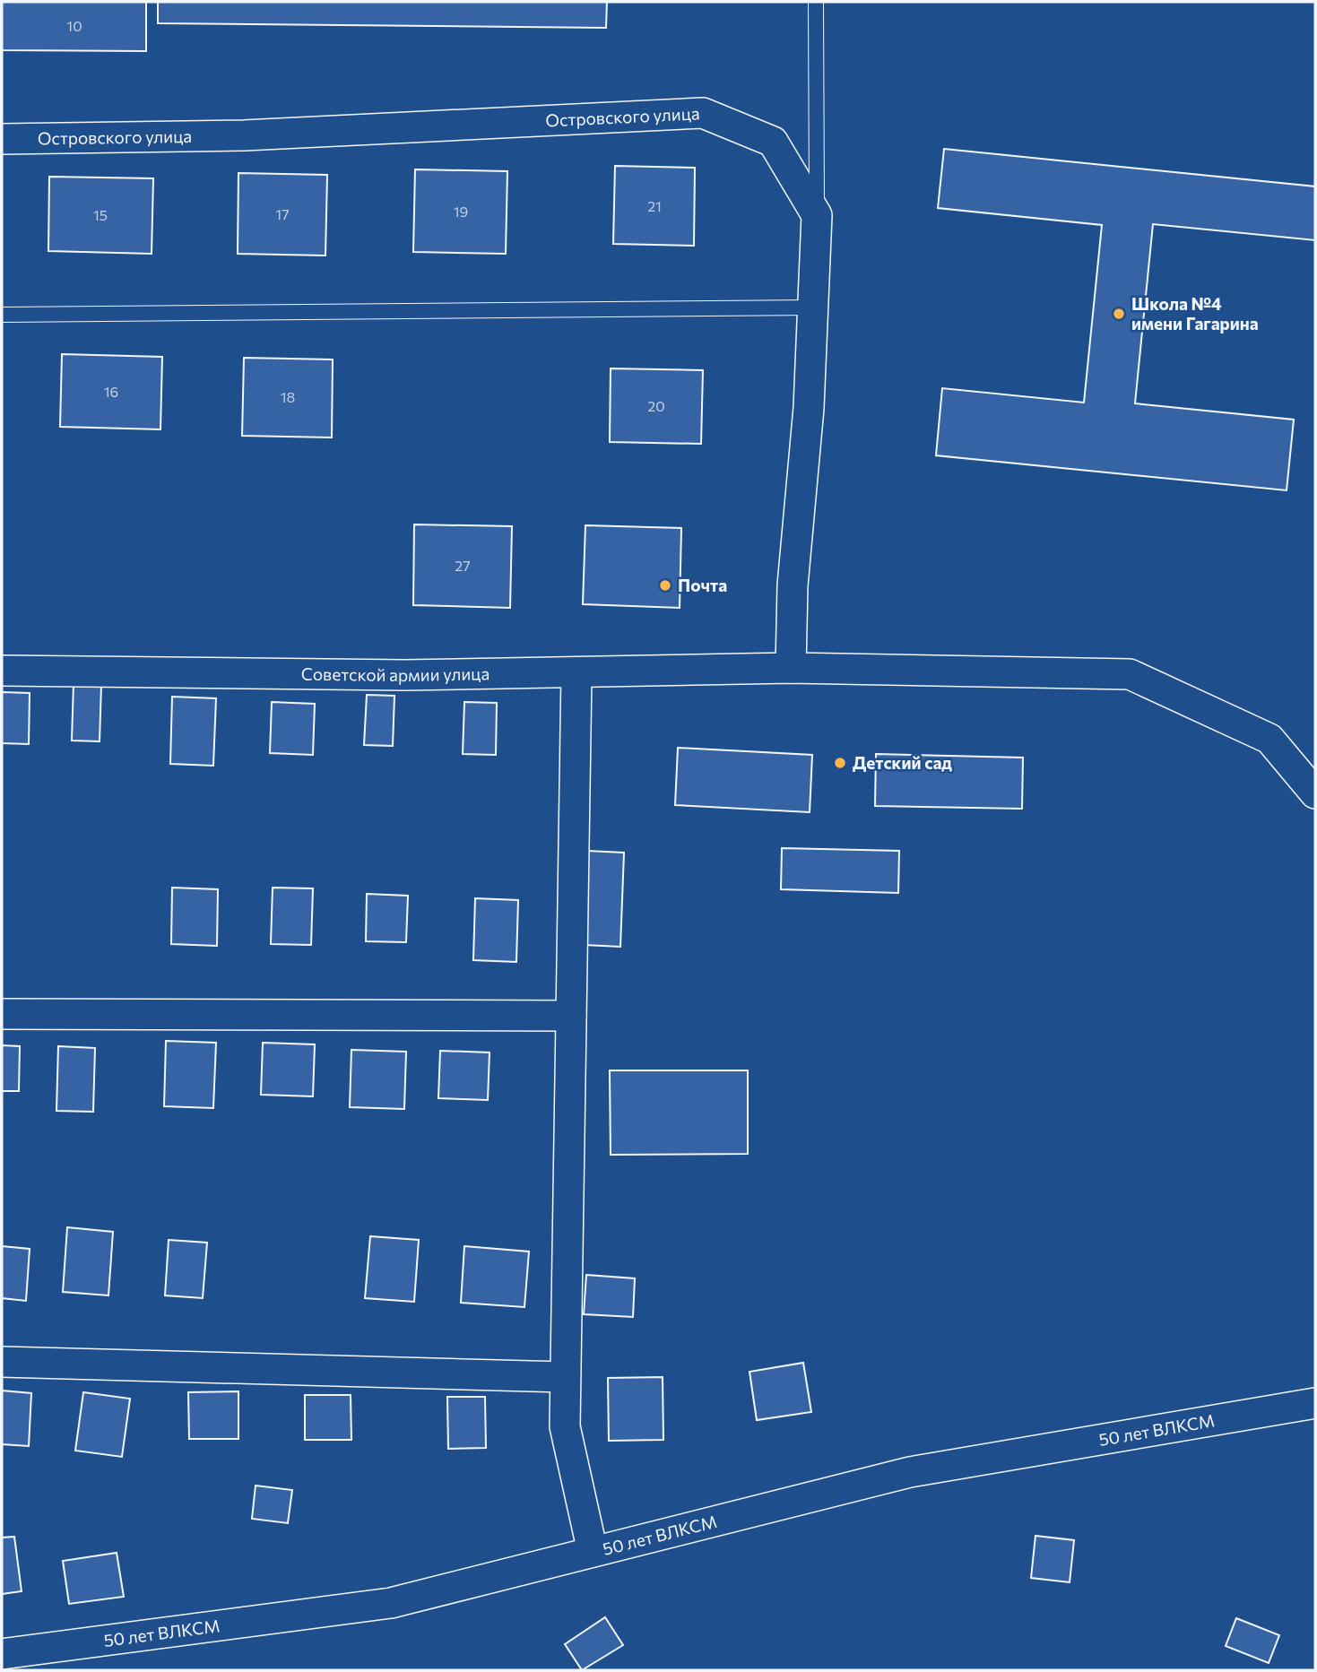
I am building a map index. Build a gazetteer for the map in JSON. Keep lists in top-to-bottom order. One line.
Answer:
{"streets":{"street":["Островского улица","Советской армии улица","50 лет ВЛКСМ"]},"places":["Школа №4 имени Гагарина","Почта","Детский сад"],"house_numbers":["10","21","19","17","15","16","18","20","27"]}
